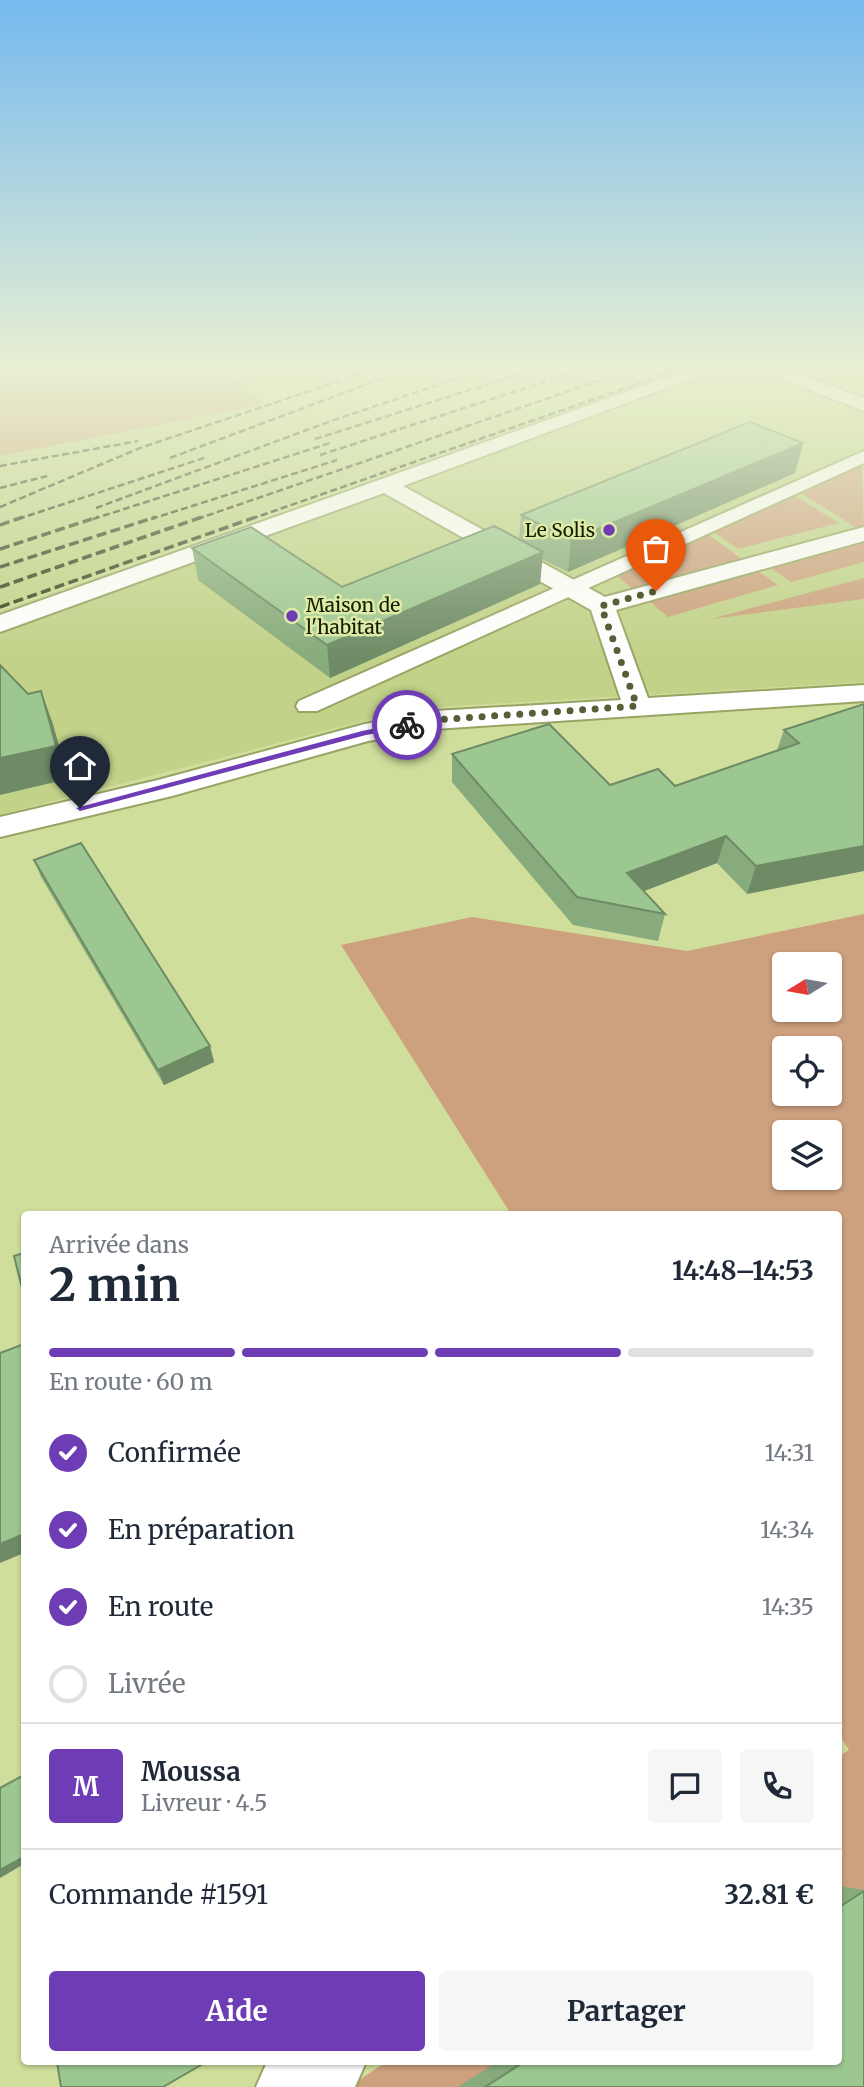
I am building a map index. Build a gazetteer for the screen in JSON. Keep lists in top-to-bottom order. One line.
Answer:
{"places":["Le Solis","Maison de l'habitat"],"north":"left","page":{"heading":["2 min","Arrivée dans","14:48–14:53"],"panel":["Moussa","Livreur · 4.5","Commande #1591","32.81 €"],"bar":"En route · 60 m","list":[["Confirmée","14:31"],["En préparation","14:34"],["En route","14:35"],"Livrée"],"round":"M","buttons":["Aide","Partager"]}}
